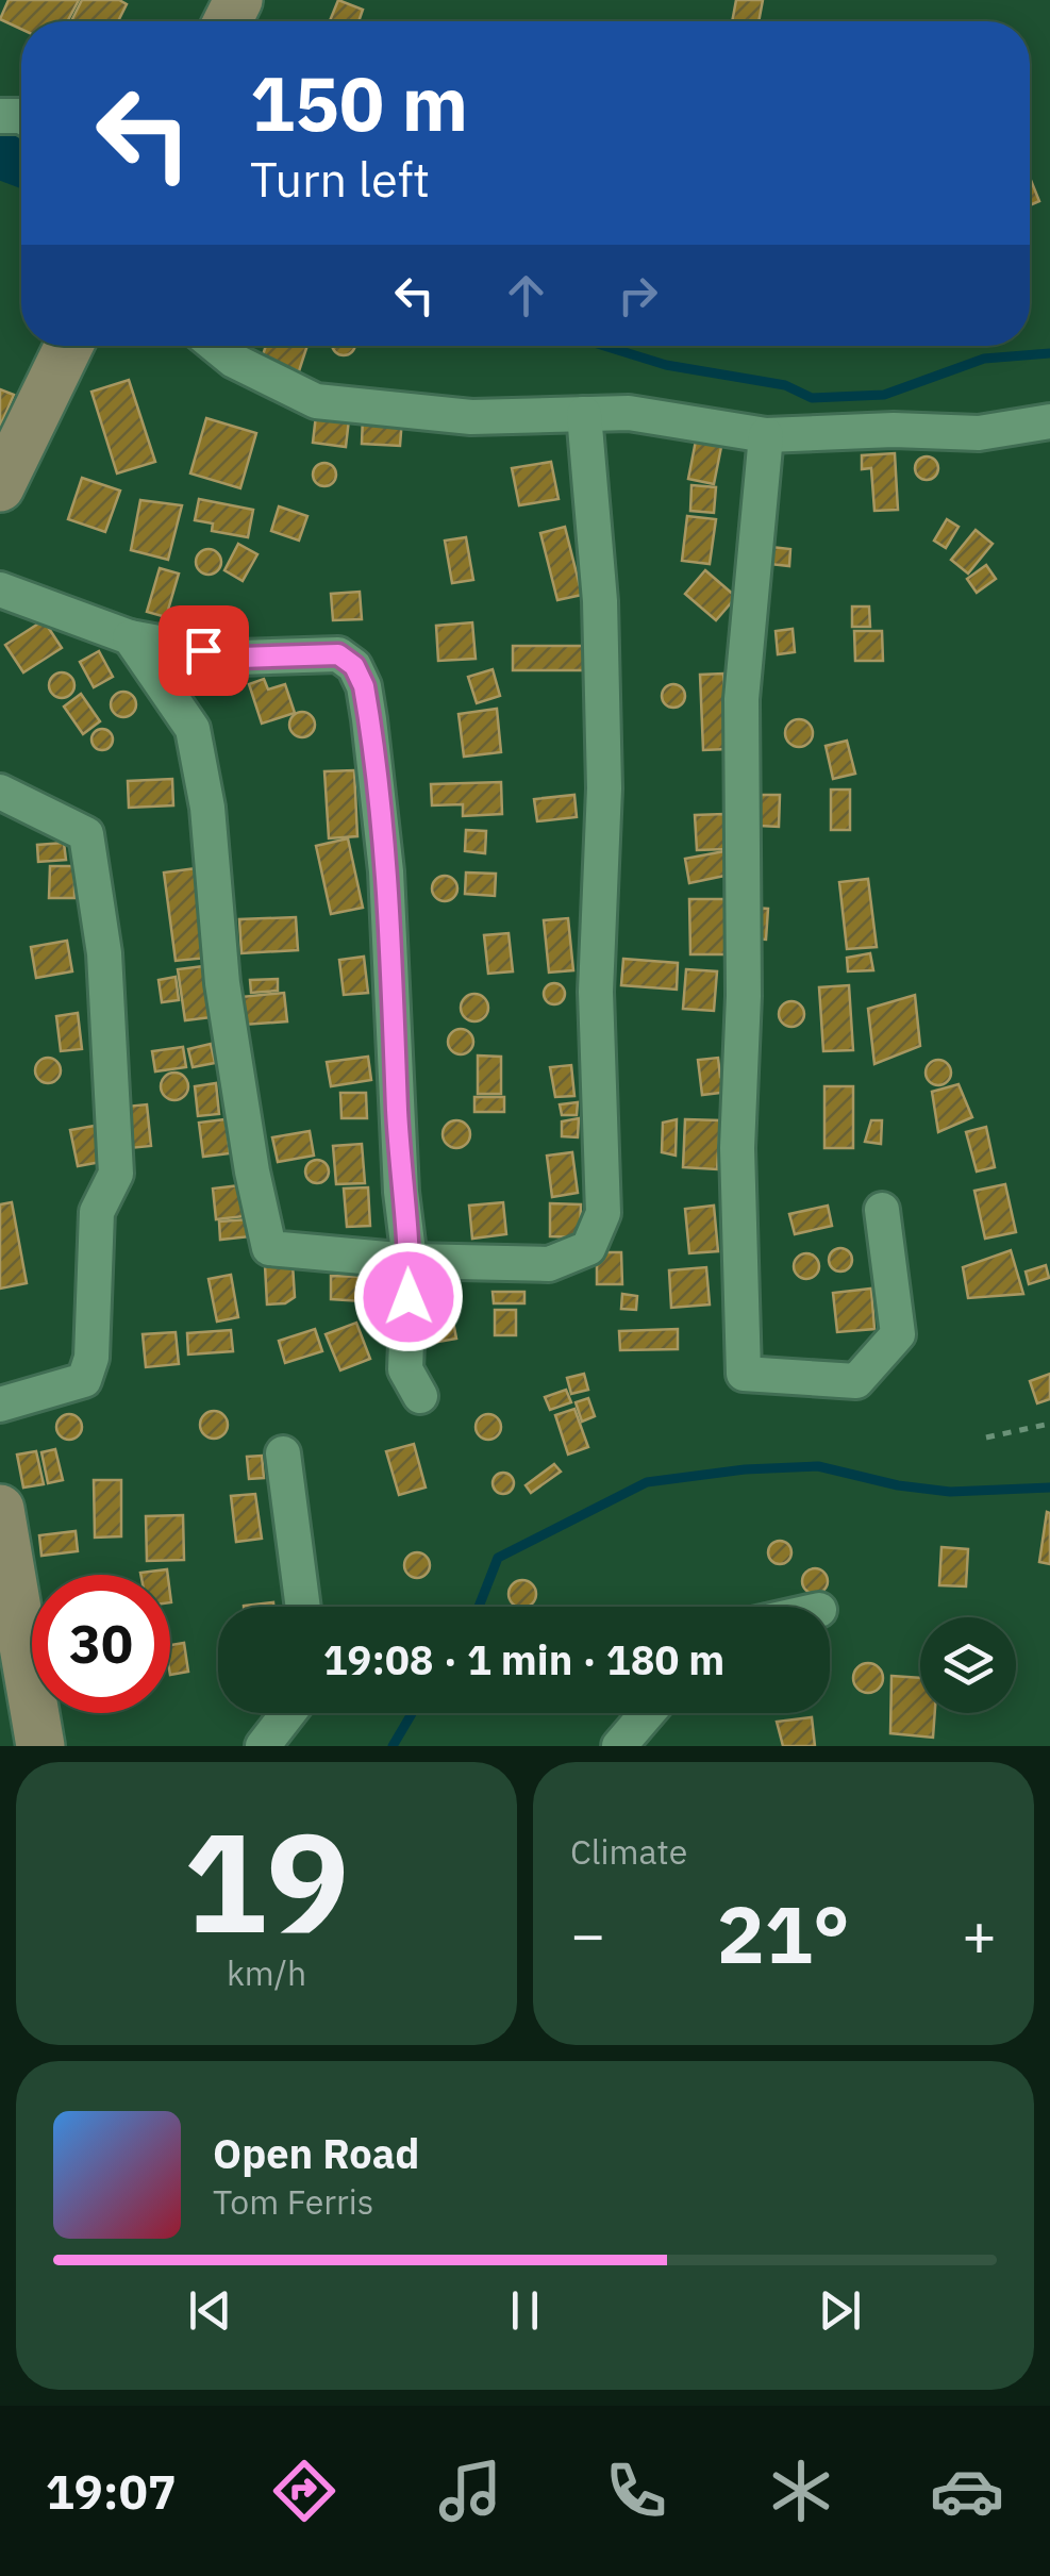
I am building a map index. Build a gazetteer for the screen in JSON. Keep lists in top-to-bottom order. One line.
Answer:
{"page":{"turn":["150 m","Turn left"],"limit":"30","trip":"19:08 · 1 min · 180 m","tile":[["19","km/h"],"Climate"],"heat":["−","21°","+"],"song":["Open Road","Tom Ferris"],"tabs":"19:07"}}
